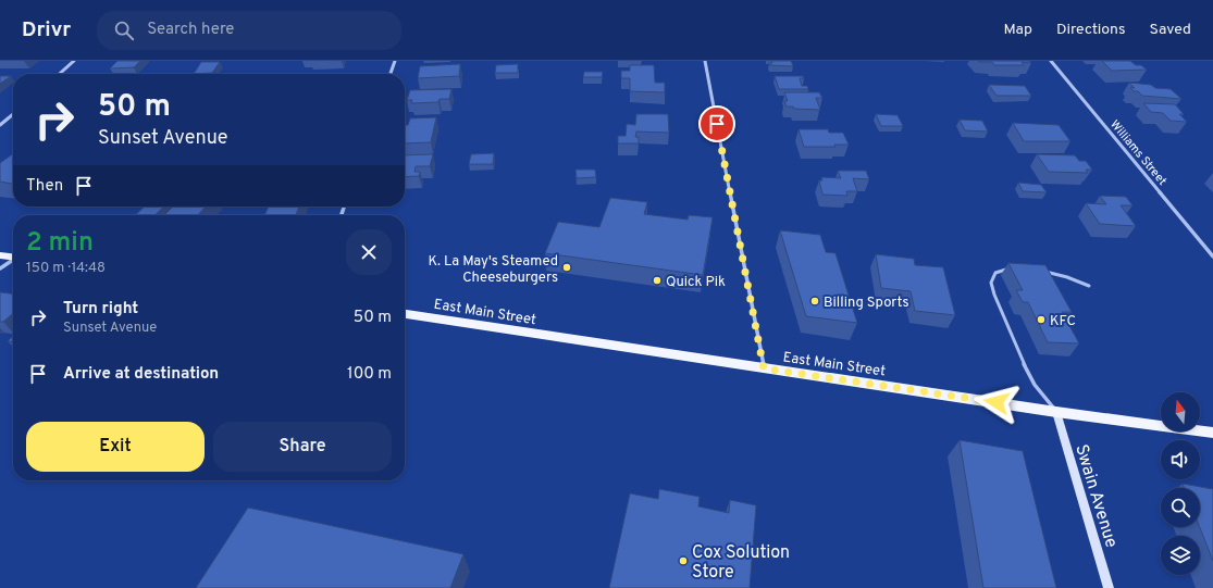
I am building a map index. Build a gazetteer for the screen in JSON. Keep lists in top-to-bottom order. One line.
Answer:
{"streets":{"main road":["East Main Street"],"street":["Williams Street","Swain Avenue"]},"crossings":[["East Main Street","Swain Avenue"]],"places":["K. La May's Steamed Cheeseburgers","Quick Pik","Billing Sports","KFC","Cox Solution Store"],"north":"top","page":{"header":"Drivr","search":"Search here","nav":["Map","Directions","Saved"],"turn":["50 m","Sunset Avenue"],"then":"Then","heading":["2 min","150 m · 14:48"],"list":[{"name":"Turn right","note":"Sunset Avenue","value":"50 m"},{"name":"Arrive at destination","value":"100 m"}],"buttons":["Exit","Share"]}}
